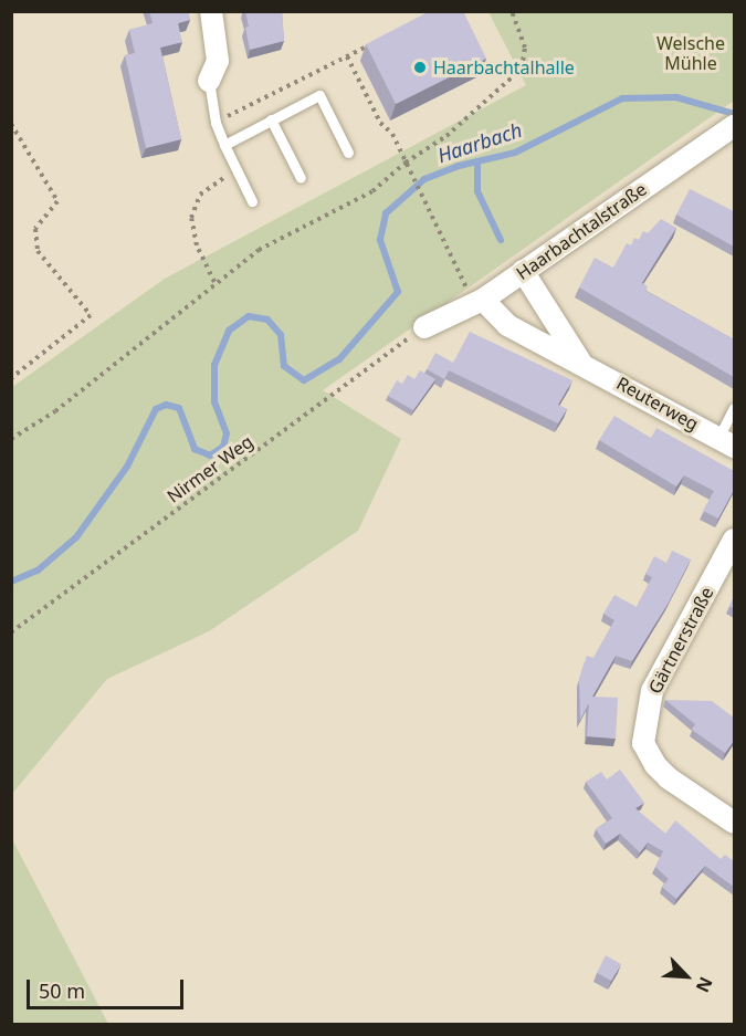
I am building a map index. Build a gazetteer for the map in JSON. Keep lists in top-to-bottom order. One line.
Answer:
{"streets":{"street":["Haarbachtalstraße","Reuterweg","Gärtnerstraße"],"path":["Nirmer Weg"]},"crossings":[["Haarbachtalstraße","Reuterweg"],["Haarbachtalstraße","Nirmer Weg"]],"water":["Haarbach"],"parks":["Welsche Mühle"],"places":["Haarbachtalhalle"],"scale_bar":"50 m","north":"bottom right"}
